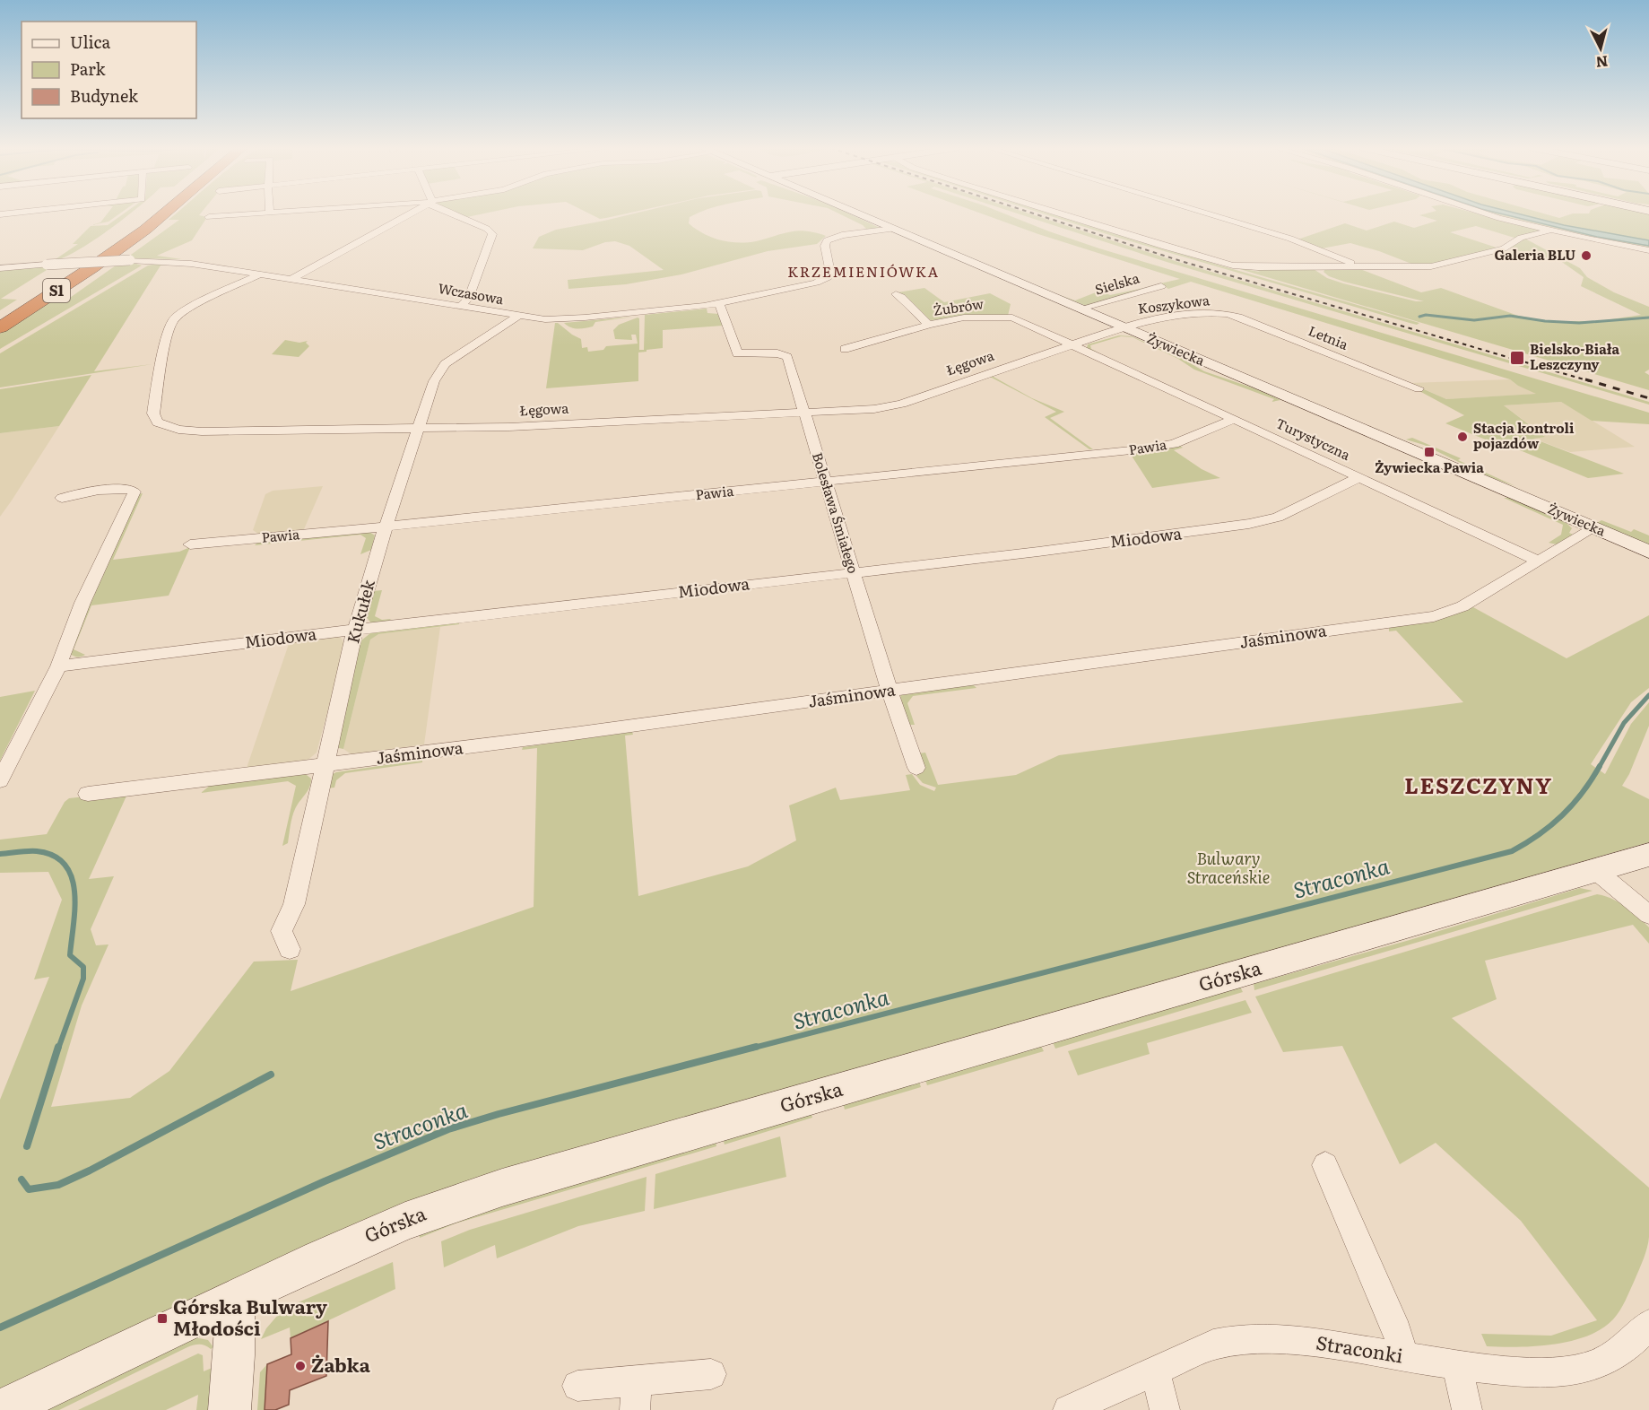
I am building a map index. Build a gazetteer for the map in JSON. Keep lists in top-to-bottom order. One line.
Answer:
{"streets":{"highway":["S1"],"main road":["Żywiecka","Górska"],"street":["Sielska","Wczasowa","Koszykowa","Żubrów","Letnia","Łęgowa","Turystyczna","Pawia","Bolesława Śmiałego","Miodowa","Kukułek","Jaśminowa","Straconki"]},"crossings":[["Sielska","Żywiecka"],["Wczasowa","Żywiecka"],["Wczasowa","Łęgowa"],["Wczasowa","Bolesława Śmiałego"],["Wczasowa","Kukułek"],["Koszykowa","Letnia"],["Koszykowa","Żywiecka"],["Koszykowa","Łęgowa"],["Żubrów","Łęgowa"],["Żubrów","Turystyczna"],["Żywiecka","Łęgowa"],["Żywiecka","Jaśminowa"],["Łęgowa","Turystyczna"],["Łęgowa","Bolesława Śmiałego"],["Łęgowa","Kukułek"],["Turystyczna","Pawia"],["Turystyczna","Miodowa"],["Turystyczna","Jaśminowa"],["Pawia","Bolesława Śmiałego"],["Pawia","Kukułek"],["Bolesława Śmiałego","Miodowa"],["Bolesława Śmiałego","Jaśminowa"],["Miodowa","Kukułek"],["Kukułek","Jaśminowa"]],"districts":["KRZEMIENIÓWKA","LESZCZYNY"],"water":["Straconka"],"parks":["Bulwary Straceńskie"],"places":{"other":["Galeria BLU","Stacja kontroli pojazdów","Żabka"],"transit":["Bielsko-Biała Leszczyny","Żywiecka Pawia","Górska Bulwary Młodości"]},"legend":["Ulica","Park","Budynek"],"north":"bottom"}
